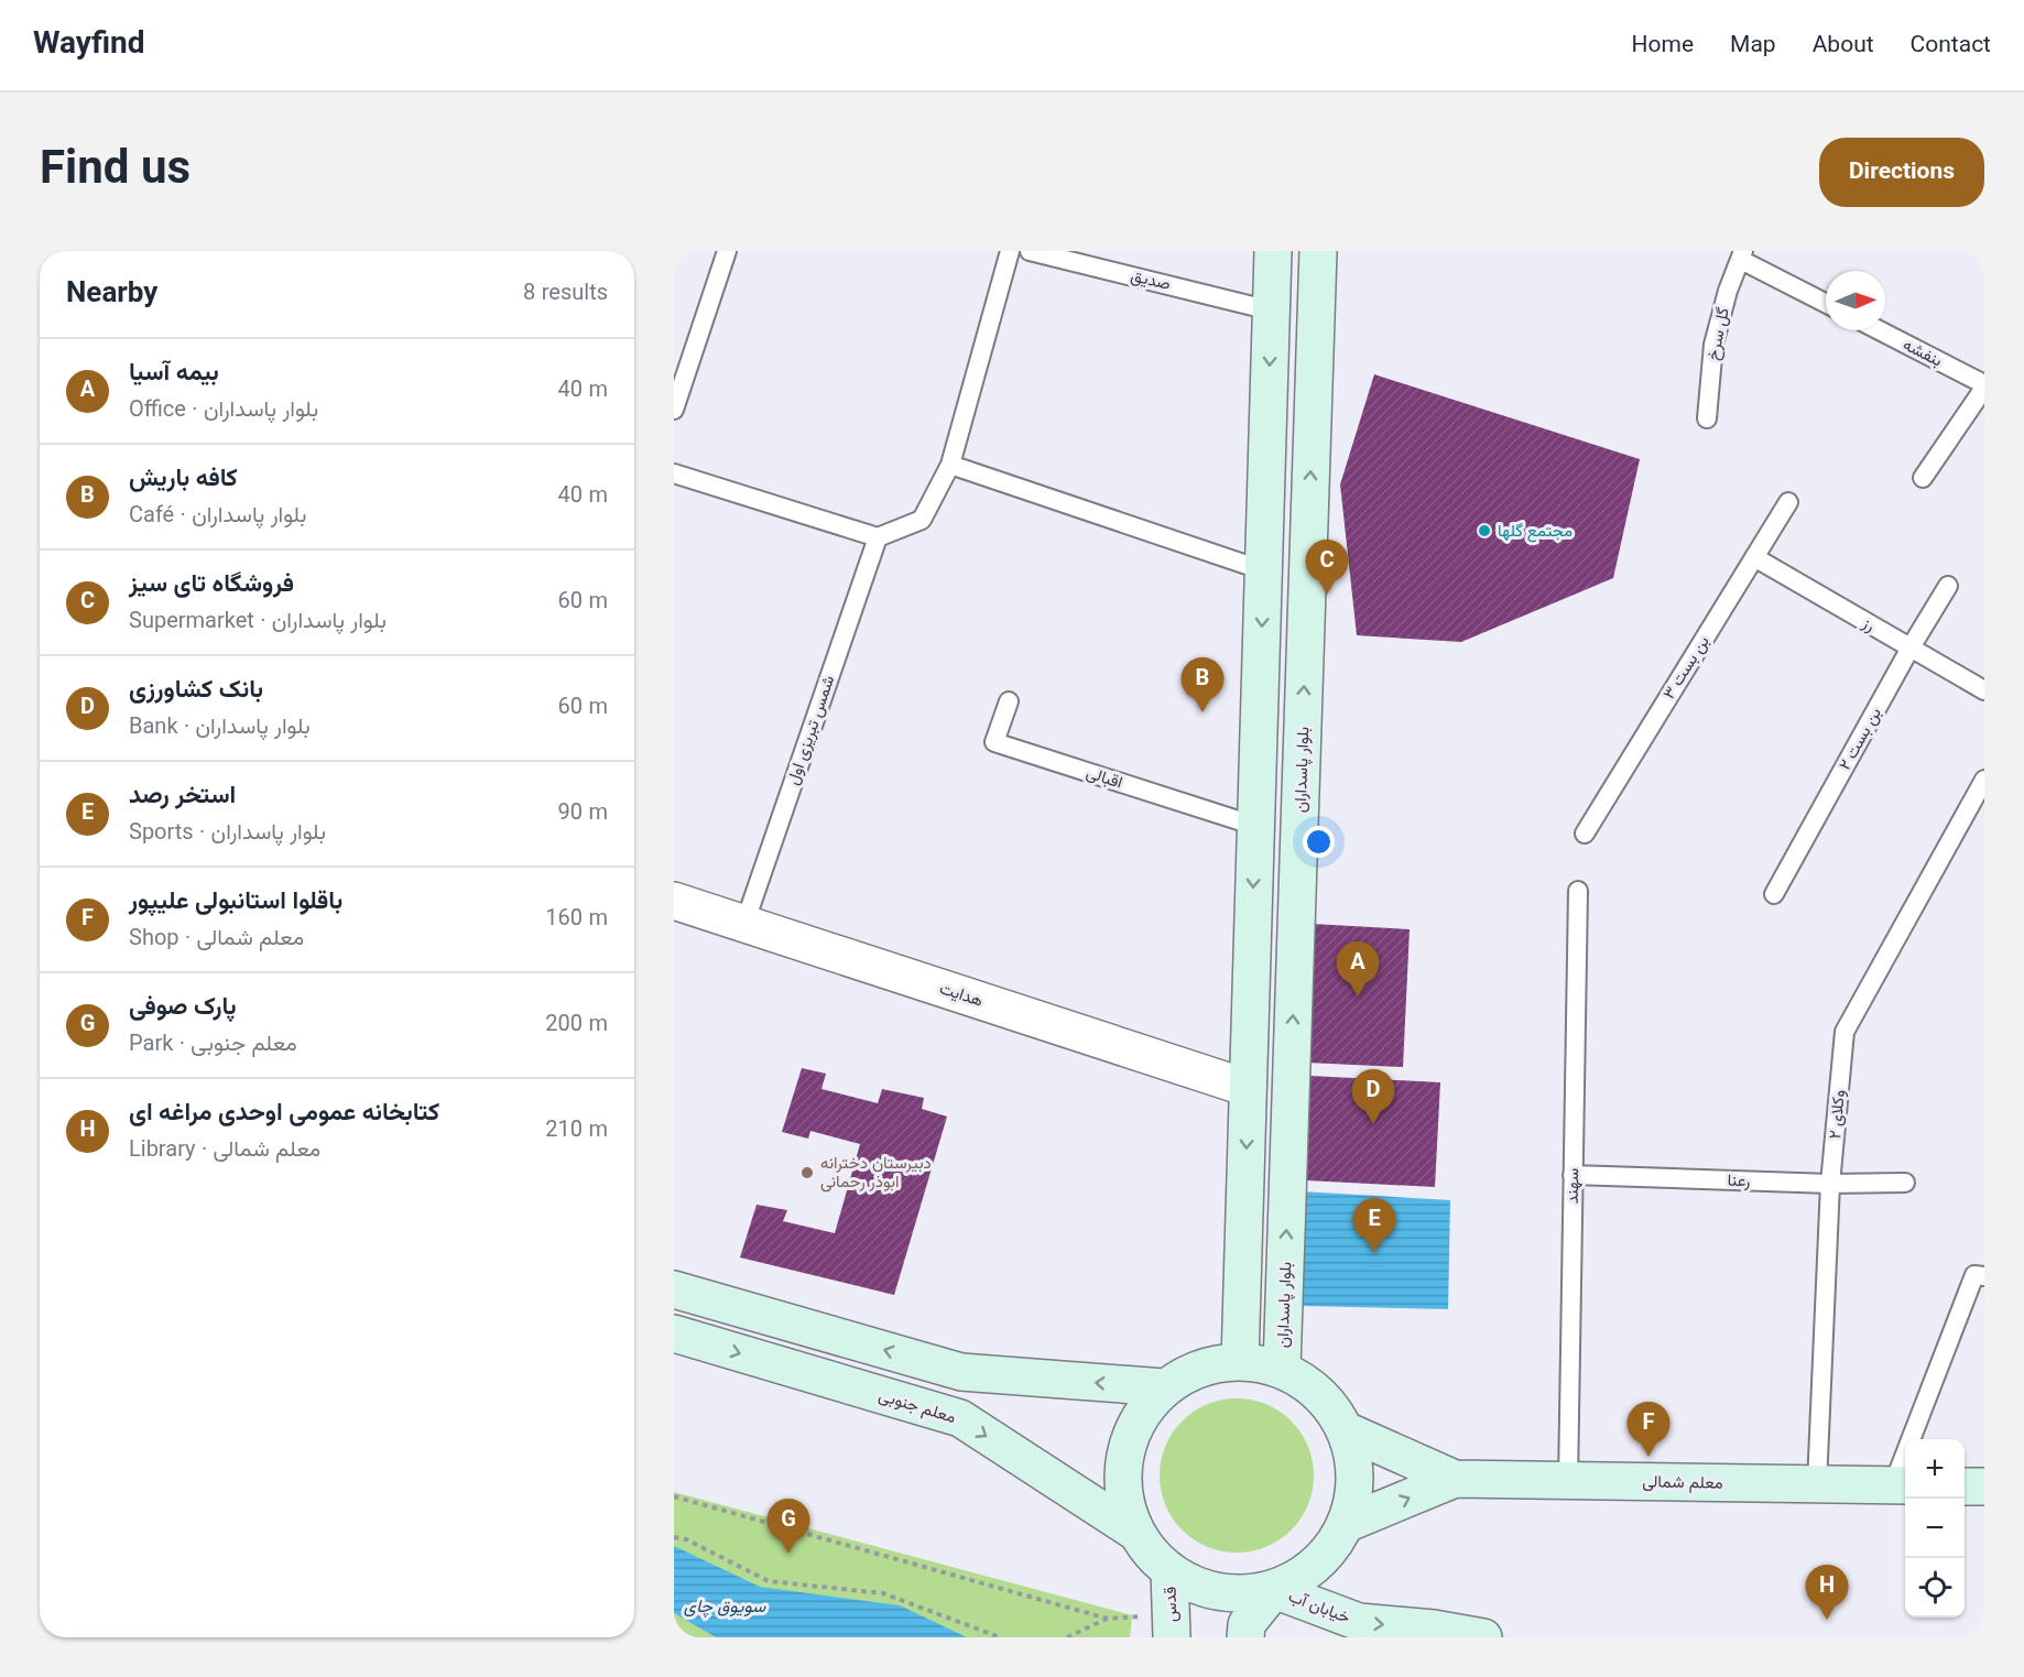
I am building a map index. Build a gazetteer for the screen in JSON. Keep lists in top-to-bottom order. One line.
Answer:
{"streets":{"street":["بلوار پاسداران","هدایت","معلم جنوبی","معلم شمالی","قدس","خیابان آب"],"lane":["صدیق","گل سرخ","بنفشه","رز","بن بست ۳","شمس تبریزی اول","بن بست ۲","اقبالی","وکلای ۲","رعنا","سهند"]},"crossings":[["رز","بن بست ۳"],["رز","بن بست ۲"],["شمس تبریزی اول","هدایت"],["بلوار پاسداران","معلم جنوبی"],["بلوار پاسداران","قدس"],["بلوار پاسداران","خیابان آب"],["وکلای ۲","رعنا"],["وکلای ۲","معلم شمالی"],["رعنا","سهند"],["سهند","معلم شمالی"],["معلم جنوبی","قدس"],["معلم جنوبی","خیابان آب"],["قدس","خیابان آب"]],"water":["سویوق چای"],"places":["مجتمع گلها","دبیرستان دخترانه ابوذر رحمانی"],"north":"right","page":{"header":"Wayfind","nav":["Home","Map","About","Contact"],"title":"Find us","buttons":"Directions","heading":["Nearby","8 results"],"list":[{"mark":"A","name":"بیمه آسیا","note":"Office · بلوار پاسداران","value":"40 m"},{"mark":"B","name":"کافه باریش","note":"Café · بلوار پاسداران","value":"40 m"},{"mark":"C","name":"فروشگاه تای سیز","note":"Supermarket · بلوار پاسداران","value":"60 m"},{"mark":"D","name":"بانک کشاورزی","note":"Bank · بلوار پاسداران","value":"60 m"},{"mark":"E","name":"استخر رصد","note":"Sports · بلوار پاسداران","value":"90 m"},{"mark":"F","name":"باقلوا استانبولی علیپور","note":"Shop · معلم شمالی","value":"160 m"},{"mark":"G","name":"پارک صوفی","note":"Park · معلم جنوبی","value":"200 m"},{"mark":"H","name":"کتابخانه عمومی اوحدی مراغه ای","note":"Library · معلم شمالی","value":"210 m"}],"pins":["C","B","A","D","E","F","G","H"],"map_buttons":["+","−"]}}
